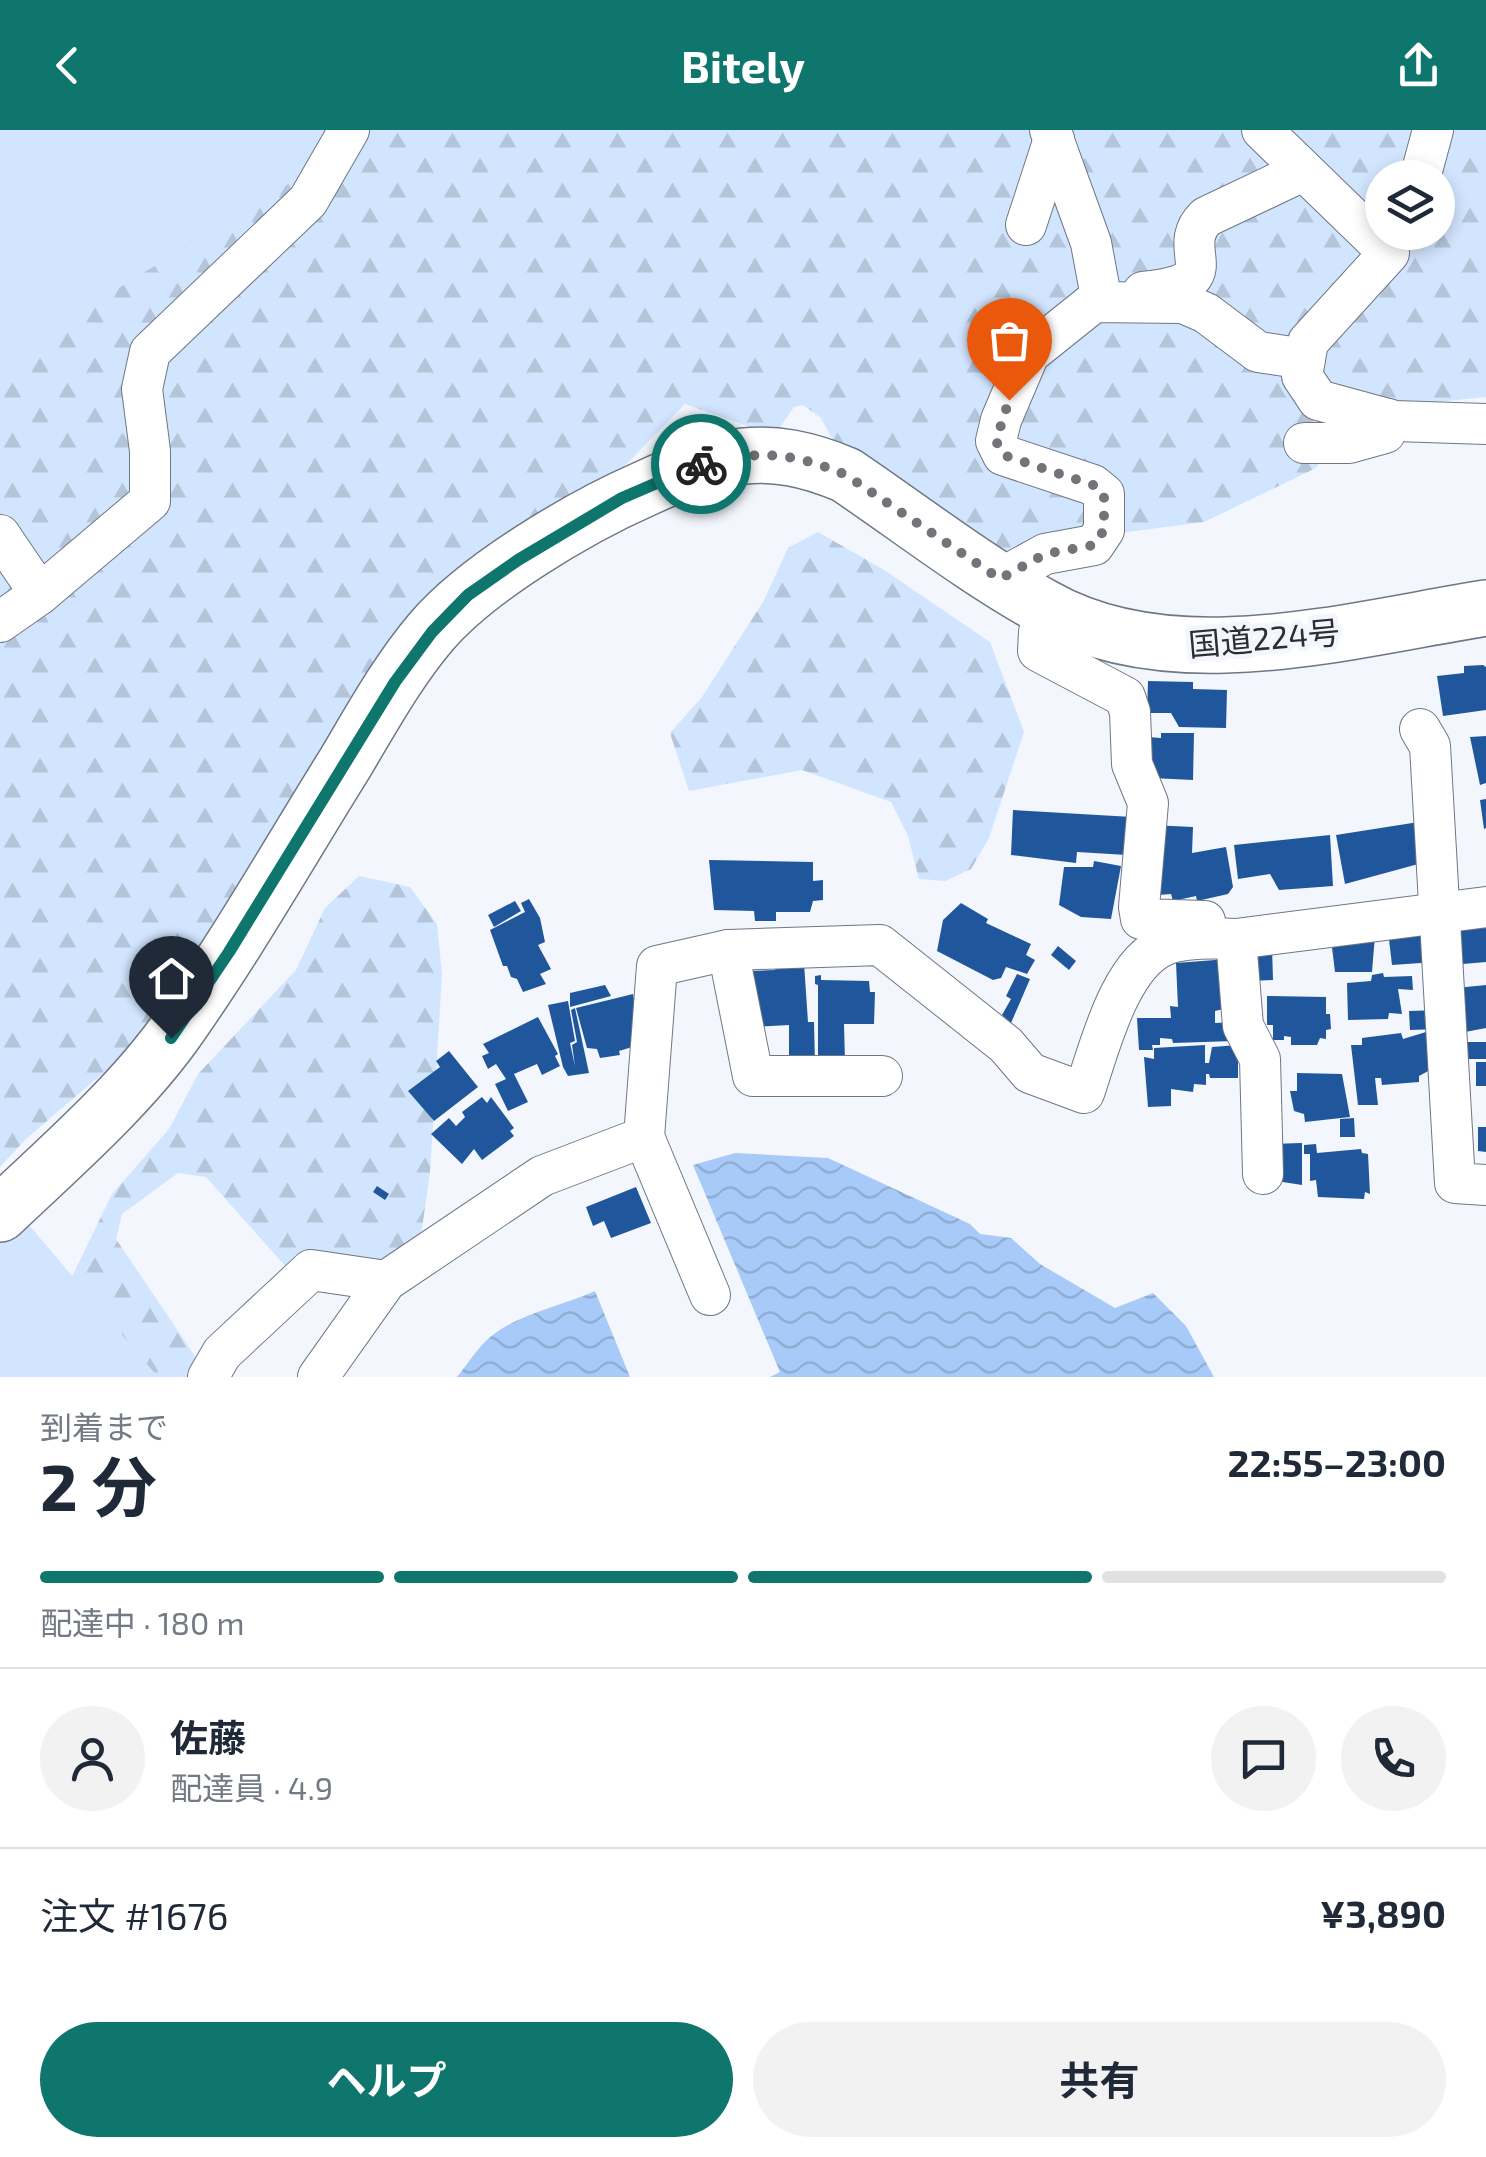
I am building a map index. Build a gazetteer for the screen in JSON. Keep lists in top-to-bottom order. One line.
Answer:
{"streets":{"highway":["国道224号"]},"page":{"header":"Bitely","heading":["2 分","到着まで","22:55–23:00"],"panel":["佐藤","配達員 · 4.9","注文 #1676","¥3,890"],"bar":"配達中 · 180 m","buttons":["ヘルプ","共有"]}}
